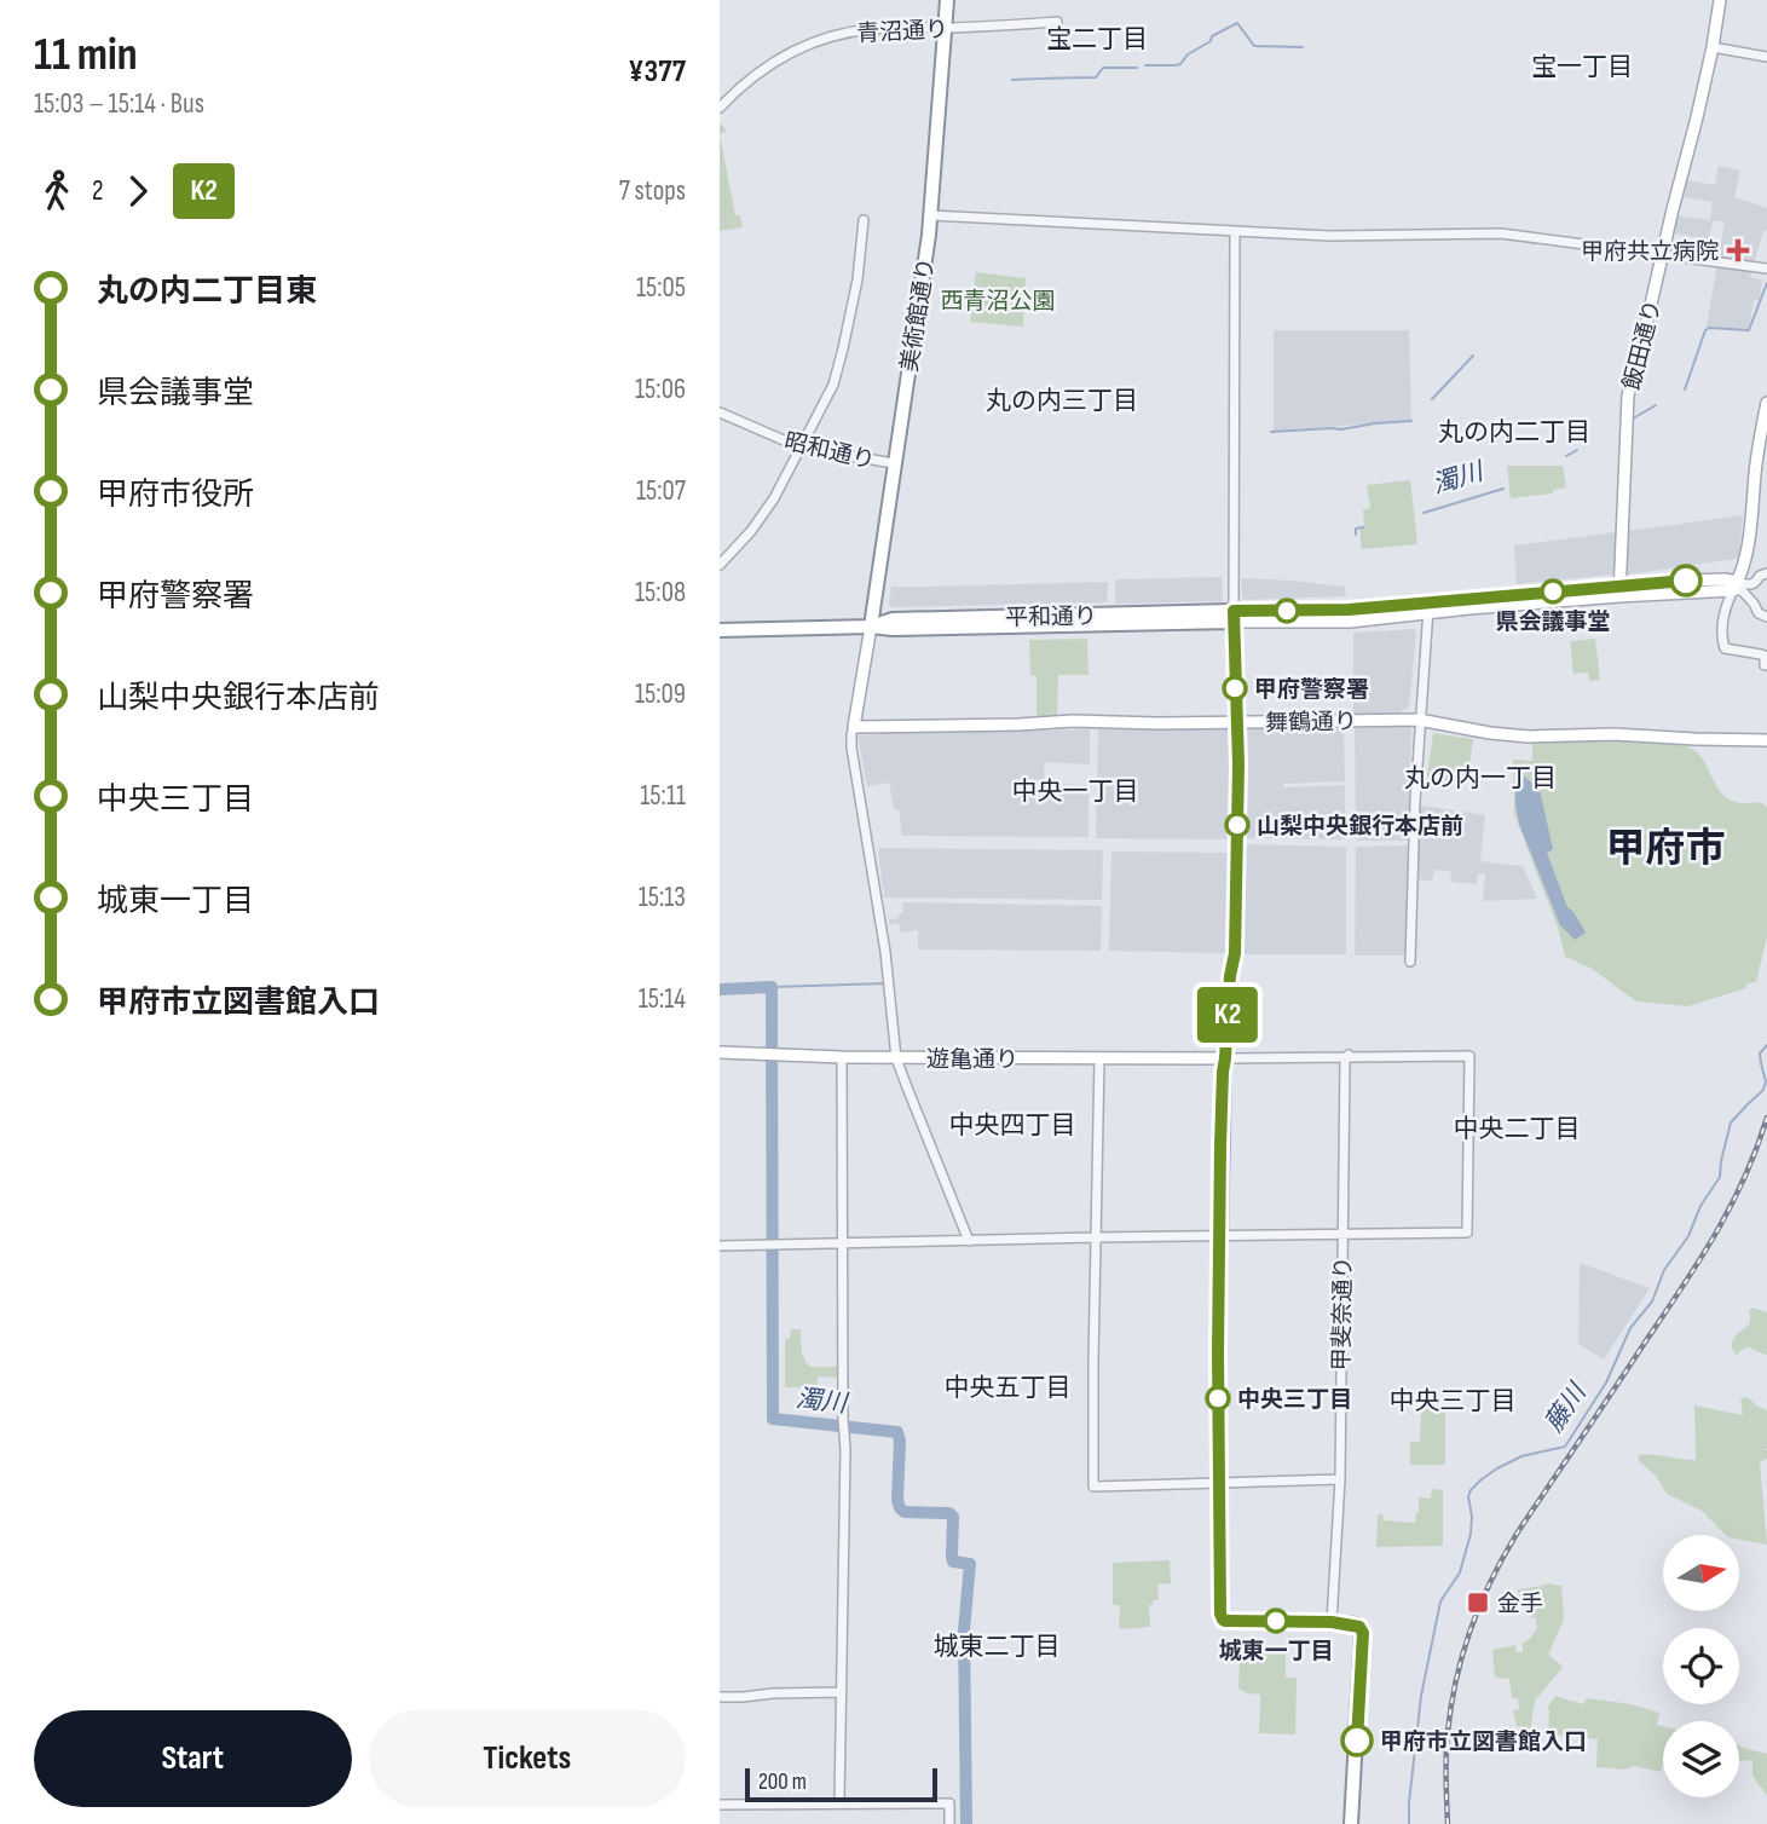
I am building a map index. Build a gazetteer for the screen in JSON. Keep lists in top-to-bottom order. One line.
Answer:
{"streets":{"highway":["美術館通り","平和通り"],"main road":["飯田通り","舞鶴通り","遊亀通り"],"street":["青沼通り","昭和通り","甲斐奈通り"]},"crossings":[["青沼通り","美術館通り"],["美術館通り","昭和通り"],["美術館通り","平和通り"]],"districts":["宝二丁目","宝一丁目","丸の内三丁目","丸の内二丁目","丸の内一丁目","中央一丁目","甲府市","中央四丁目","中央二丁目","中央五丁目","中央三丁目","城東二丁目"],"water":["濁川","藤川"],"parks":["西青沼公園"],"places":{"health":["甲府共立病院"],"other":["県会議事堂","甲府警察署","山梨中央銀行本店前","中央三丁目","城東一丁目","甲府市立図書館入口"],"transit":["金手"]},"lines":["bus line K2"],"scale_bar":"200 m","north":"right","page":{"heading":["11 min","15:03 – 15:14 · Bus","¥377"],"on_map":"K2","legs":["2","K2","7 stops"],"list":[{"name":"丸の内二丁目東","value":"15:05"},{"name":"県会議事堂","value":"15:06"},{"name":"甲府市役所","value":"15:07"},{"name":"甲府警察署","value":"15:08"},{"name":"山梨中央銀行本店前","value":"15:09"},{"name":"中央三丁目","value":"15:11"},{"name":"城東一丁目","value":"15:13"},{"name":"甲府市立図書館入口","value":"15:14"}],"buttons":["Start","Tickets"],"scale":"200 m"}}
